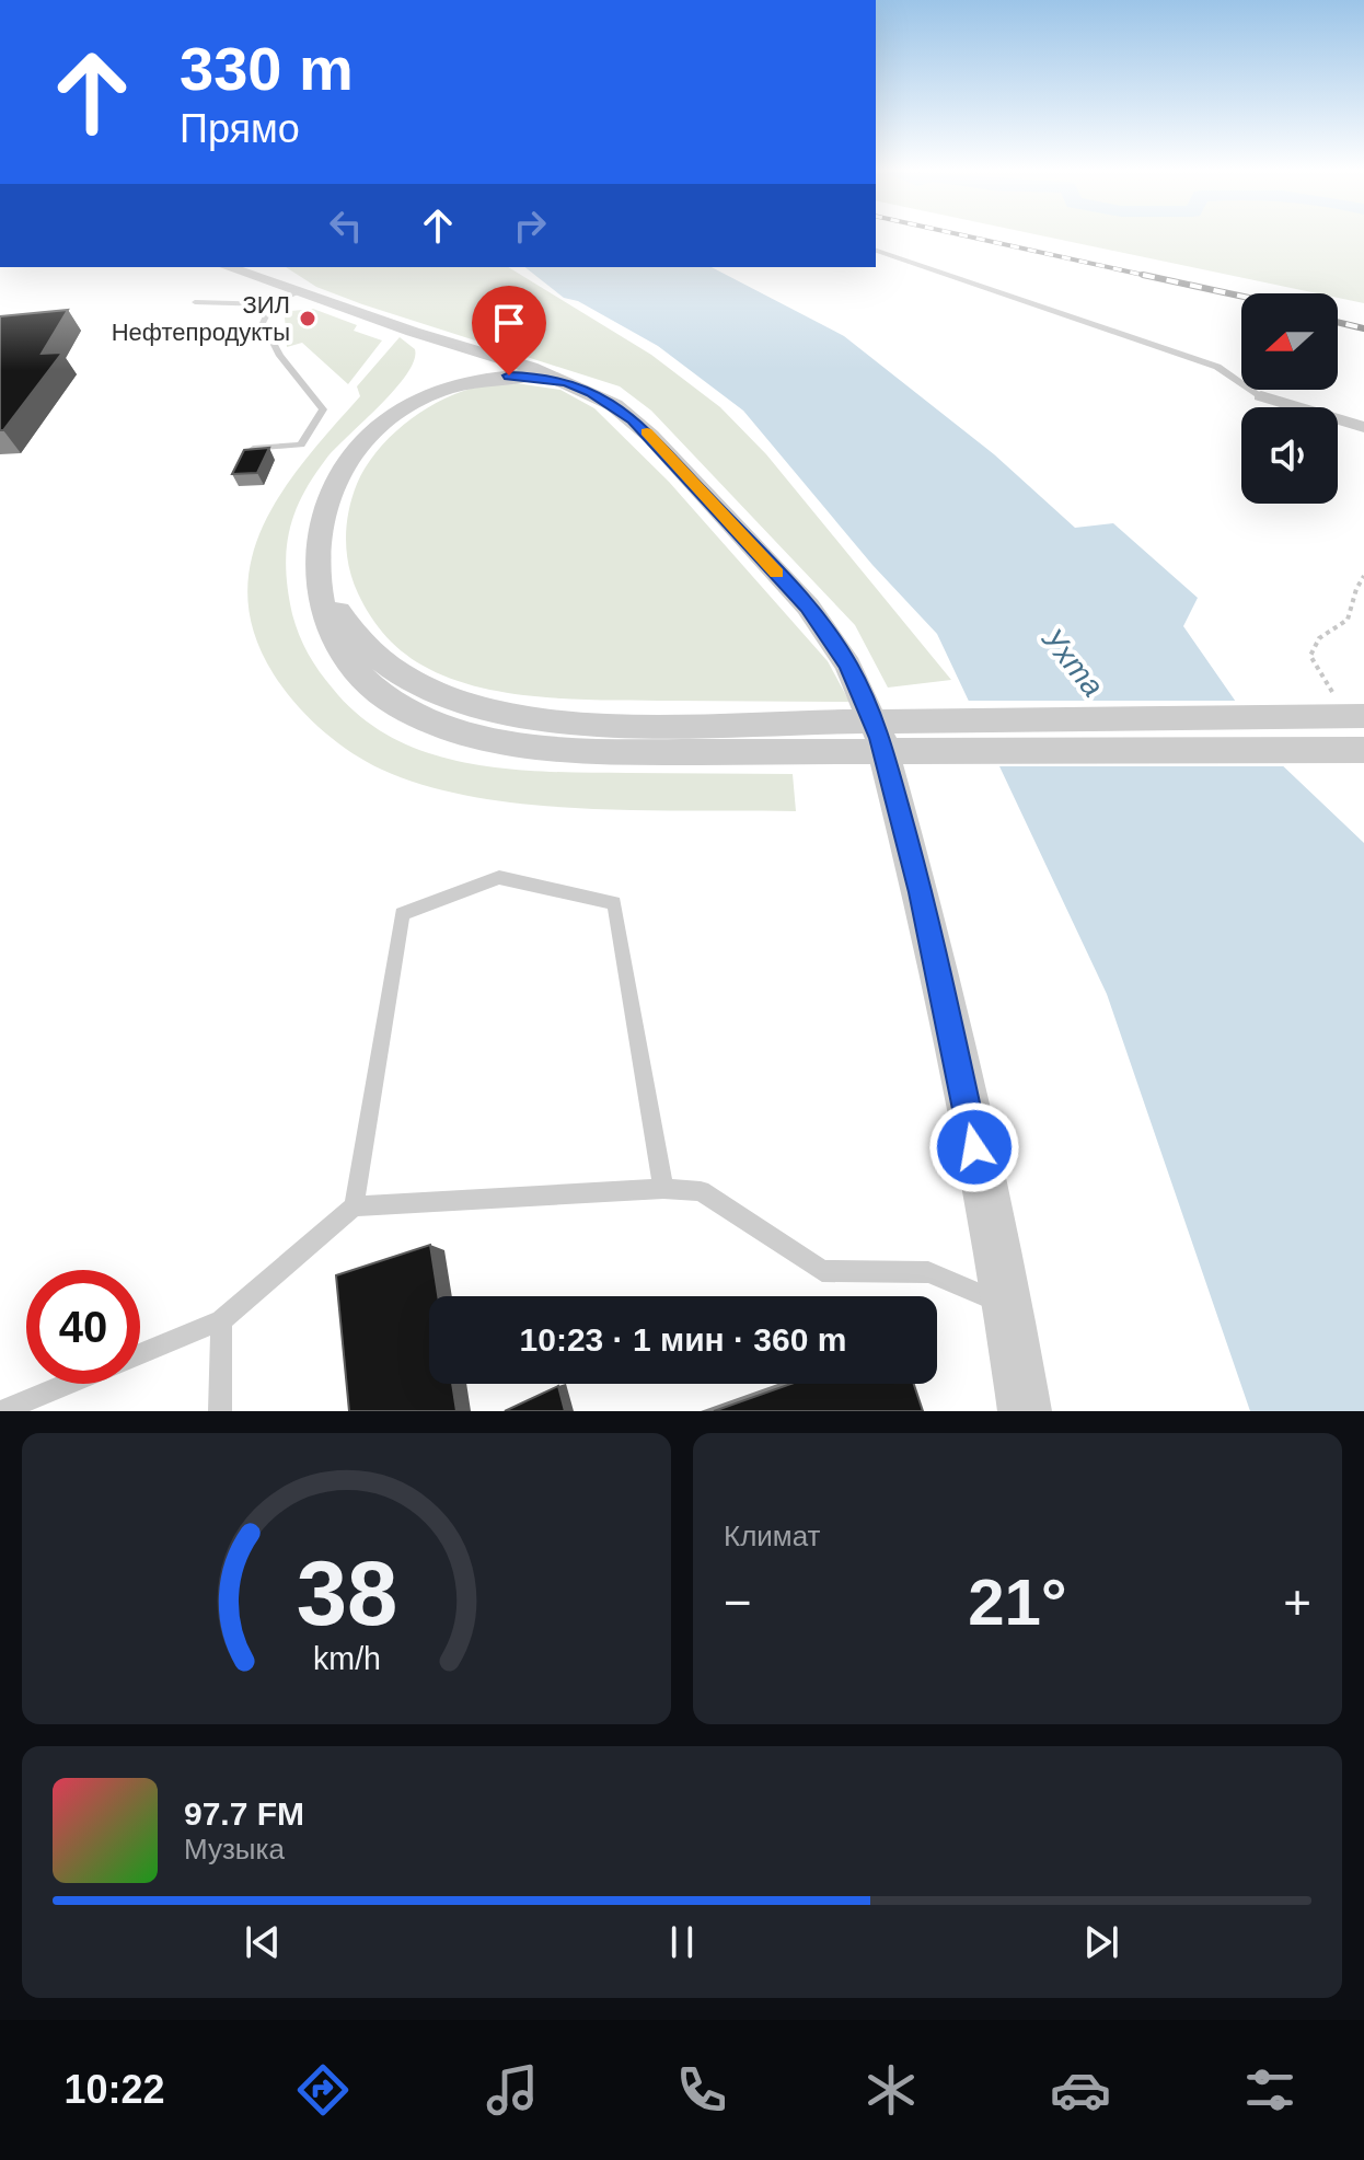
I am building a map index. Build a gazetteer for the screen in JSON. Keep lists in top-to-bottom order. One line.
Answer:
{"water":["Ухта"],"places":["ЗИЛ Нефтепродукты"],"north":"left","page":{"turn":["330 m","Прямо"],"limit":"40","trip":"10:23 · 1 мин · 360 m","tile":"Климат","heat":["−","21°","+"],"song":["97.7 FM","Музыка"],"tabs":"10:22","gauge":["38","km/h"]}}
